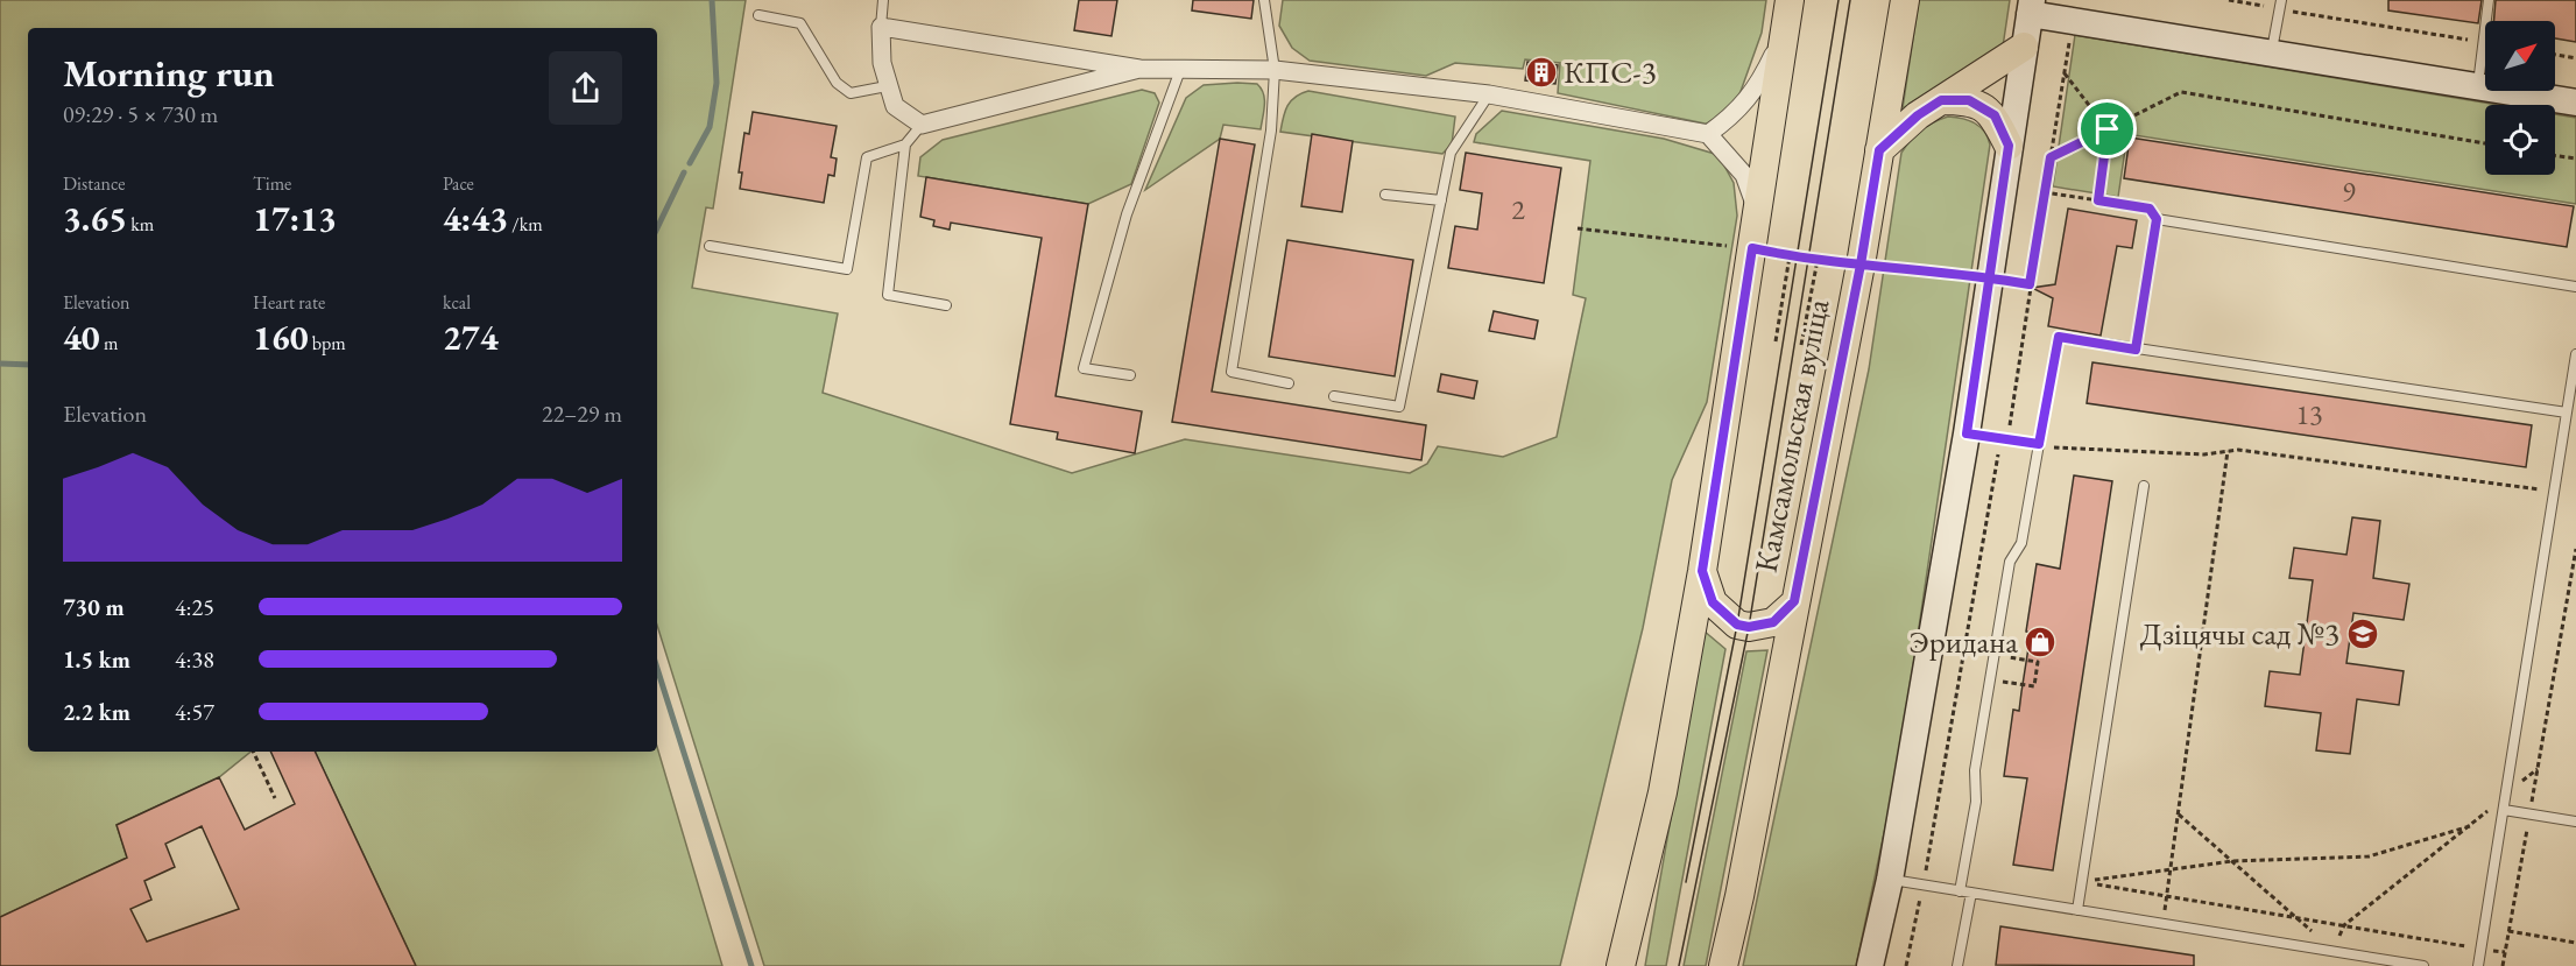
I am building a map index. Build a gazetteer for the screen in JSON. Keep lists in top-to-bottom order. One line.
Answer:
{"streets":{"main road":["Камсамольская вуліца"]},"places":{"building":["КПС-3"],"school or university":["Дзіцячы сад №3"],"shop":["Эридана"]},"house_numbers":["9","2","13"],"north":"top right","page":{"heading":["Morning run","09:29 · 5 × 730 m"],"stats":[["Distance","3.65 km"],["Time","17:13"],["Pace","4:43 /km"],["Elevation","40 m"],["Heart rate","160 bpm"],["kcal","274"]],"chart":["Elevation","22–29 m"],"list":[{"name":"730 m","note":"4:25"},{"name":"1.5 km","note":"4:38"},{"name":"2.2 km","note":"4:57"}]}}
